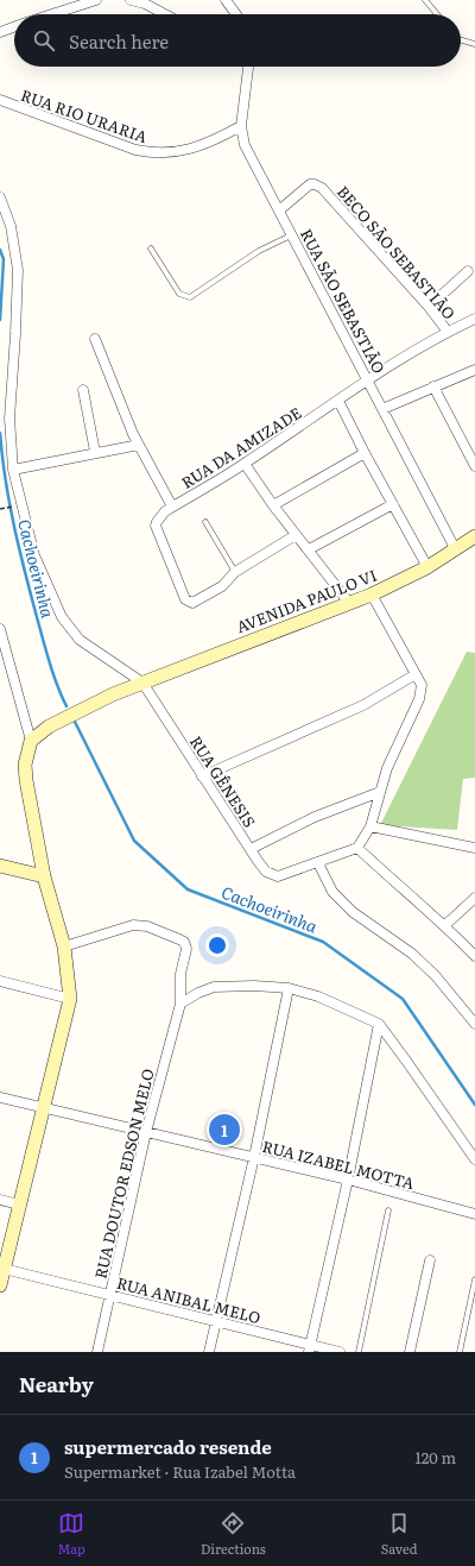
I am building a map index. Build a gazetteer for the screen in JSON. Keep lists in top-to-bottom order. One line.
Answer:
{"streets":{"street":["RUA RIO URARIA","BECO SÃO SEBASTIÃO","RUA SÃO SEBASTIÃO","RUA DA AMIZADE","AVENIDA PAULO VI","RUA GÊNESIS","RUA IZABEL MOTTA","RUA DOUTOR EDSON MELO","RUA ANIBAL MELO"]},"crossings":[["RUA RIO URARIA","RUA SÃO SEBASTIÃO"],["BECO SÃO SEBASTIÃO","RUA SÃO SEBASTIÃO"],["BECO SÃO SEBASTIÃO","RUA DA AMIZADE"],["RUA SÃO SEBASTIÃO","RUA DA AMIZADE"],["RUA SÃO SEBASTIÃO","AVENIDA PAULO VI"],["AVENIDA PAULO VI","RUA GÊNESIS"],["RUA IZABEL MOTTA","RUA DOUTOR EDSON MELO"],["RUA DOUTOR EDSON MELO","RUA ANIBAL MELO"]],"water":["Cachoeirinha"],"page":{"search":"Search here","pins":"1","heading":"Nearby","list":[{"mark":"1","name":"supermercado resende","note":"Supermarket · Rua Izabel Motta","value":"120 m"}],"nav":["Map","Directions","Saved"]}}
